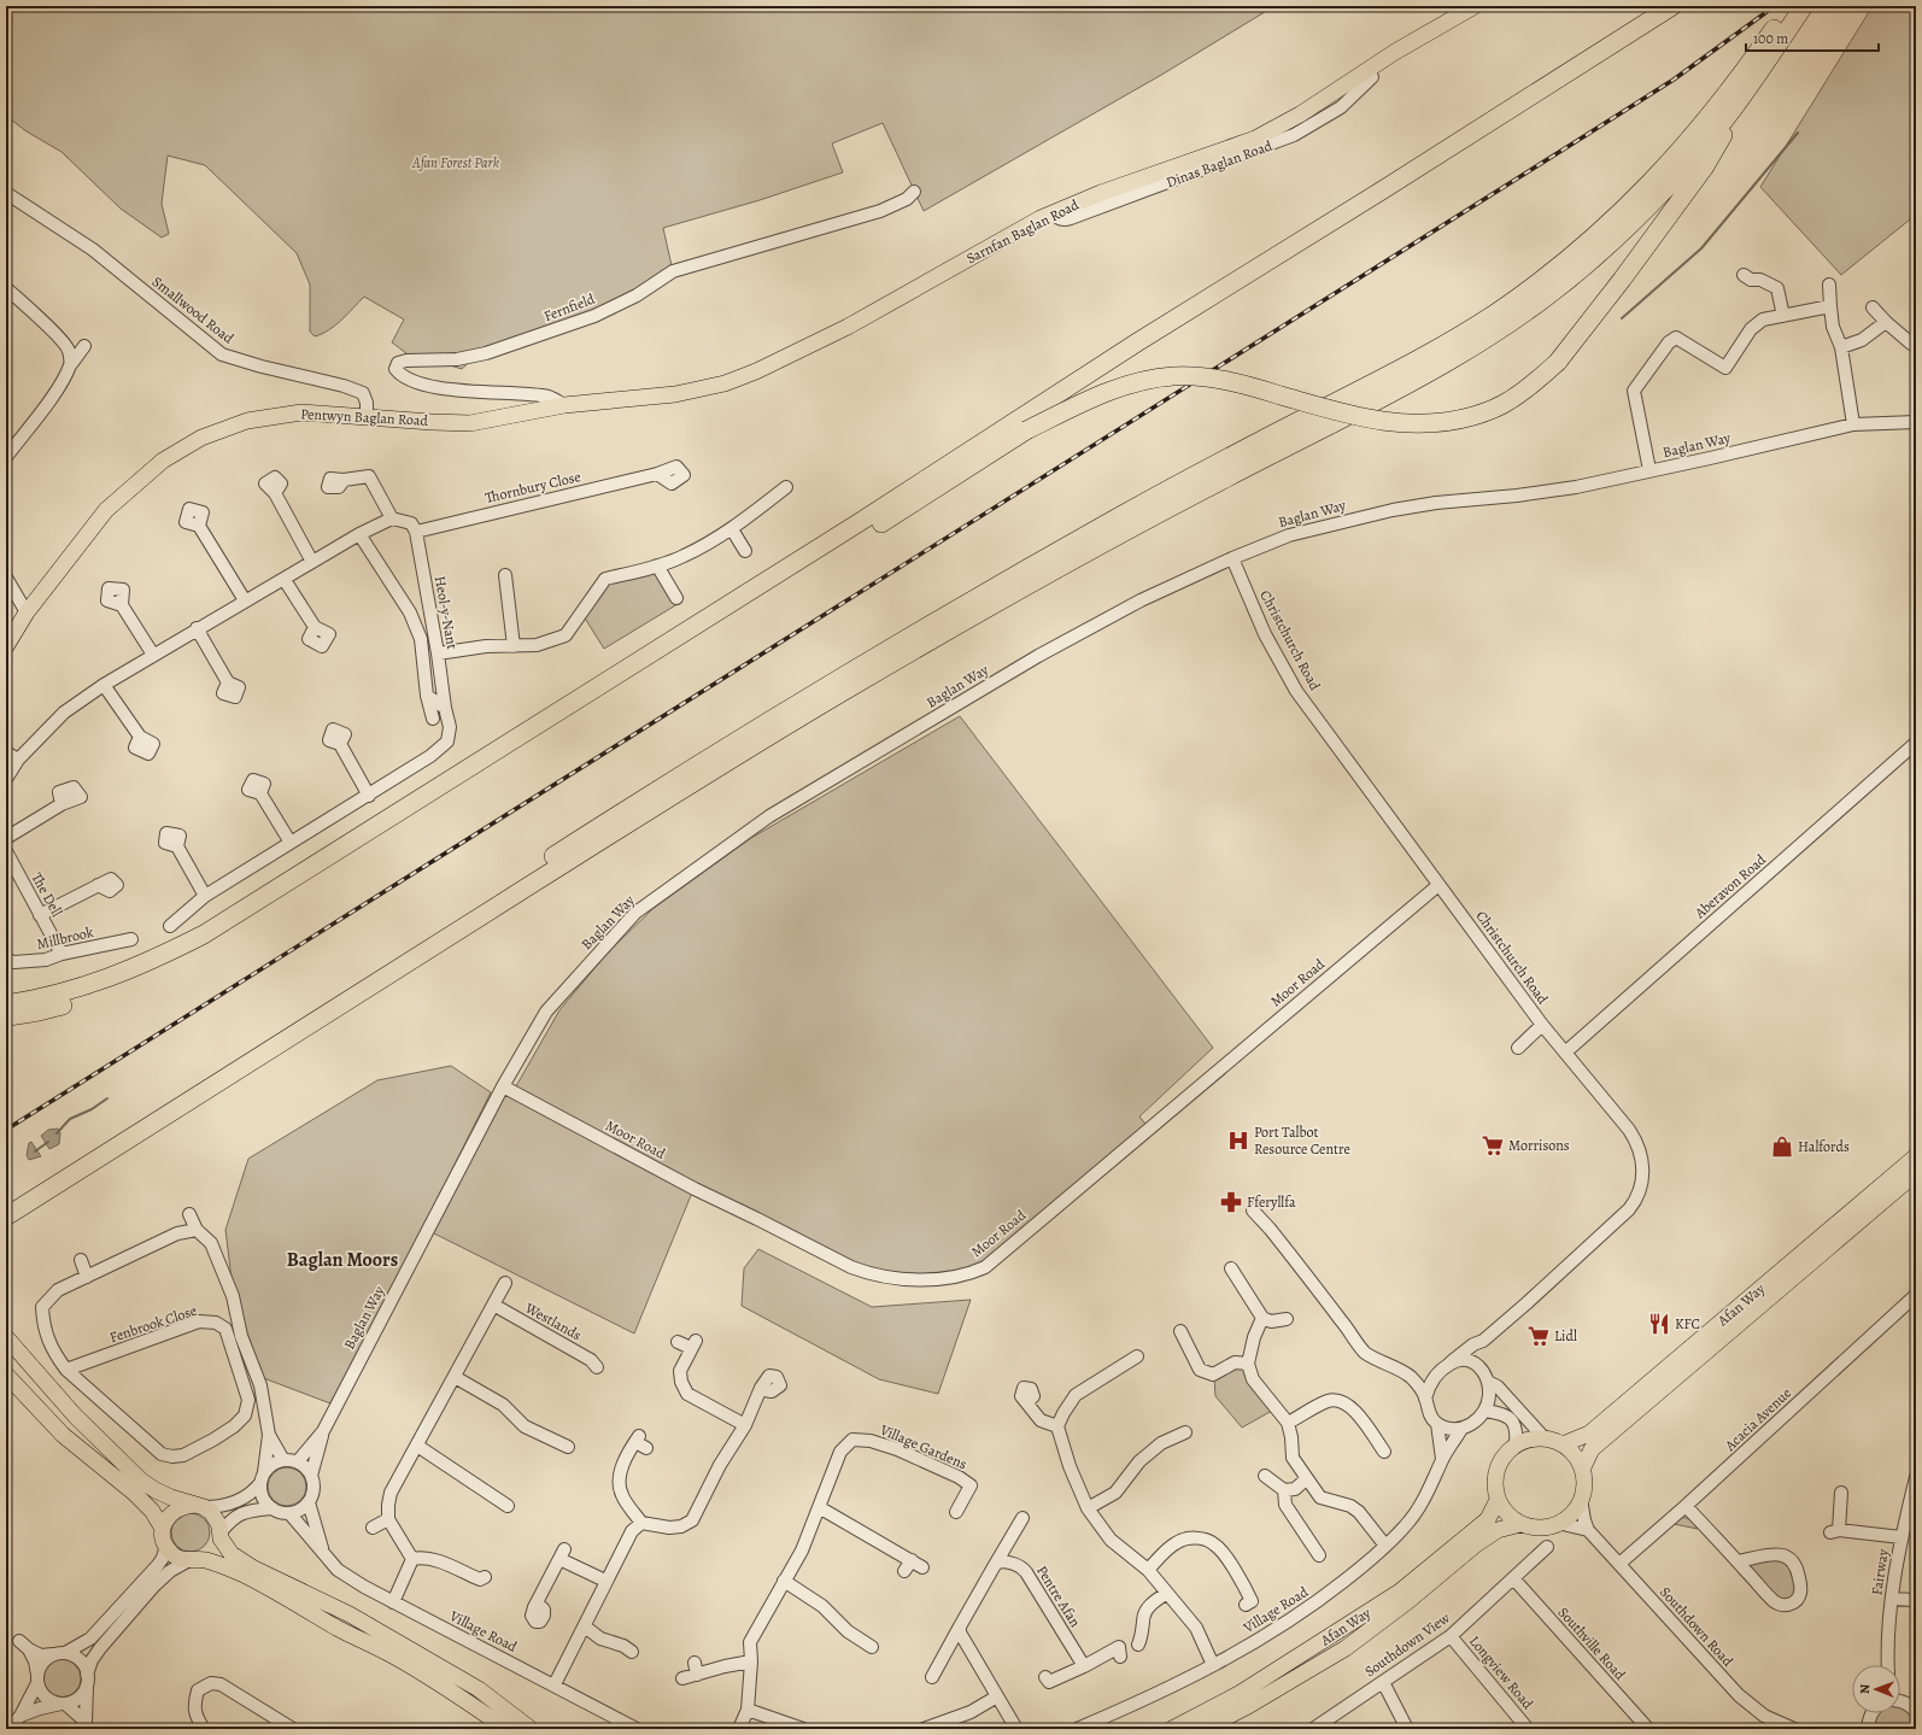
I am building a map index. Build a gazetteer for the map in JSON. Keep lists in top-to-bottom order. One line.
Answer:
{"streets":{"main road":["Sarnfan Baglan Road","Pentwyn Baglan Road","Afan Way"],"street":["Dinas Baglan Road","Fernfield","Smallwood Road","Baglan Way","Thornbury Close","Heol-y-Nant","Christchurch Road","Aberavon Road","The Dell","Millbrook","Moor Road","Westlands","Fenbrook Close","Acacia Avenue","Village Gardens","Fairway","Pentre Afan","Village Road","Southdown Road","Southville Road","Southdown View","Longview Road"]},"crossings":[["Dinas Baglan Road","Sarnfan Baglan Road"],["Sarnfan Baglan Road","Pentwyn Baglan Road"],["Fernfield","Pentwyn Baglan Road"],["Smallwood Road","Pentwyn Baglan Road"],["Baglan Way","Christchurch Road"],["Baglan Way","Moor Road"],["Baglan Way","Village Road"],["Thornbury Close","Heol-y-Nant"],["Christchurch Road","Aberavon Road"],["Christchurch Road","Moor Road"],["Christchurch Road","Village Road"],["The Dell","Millbrook"],["Afan Way","Southdown Road"],["Acacia Avenue","Southdown Road"],["Southville Road","Southdown View"],["Southdown View","Longview Road"]],"districts":["Baglan Moors"],"parks":["Afan Forest Park"],"places":{"hospital":["Port Talbot Resource Centre"],"supermarket":["Morrisons","Lidl"],"shop":["Halfords"],"pharmacy":["Fferyllfa"],"restaurant":["KFC"]},"scale_bar":"100 m","north":"left"}
